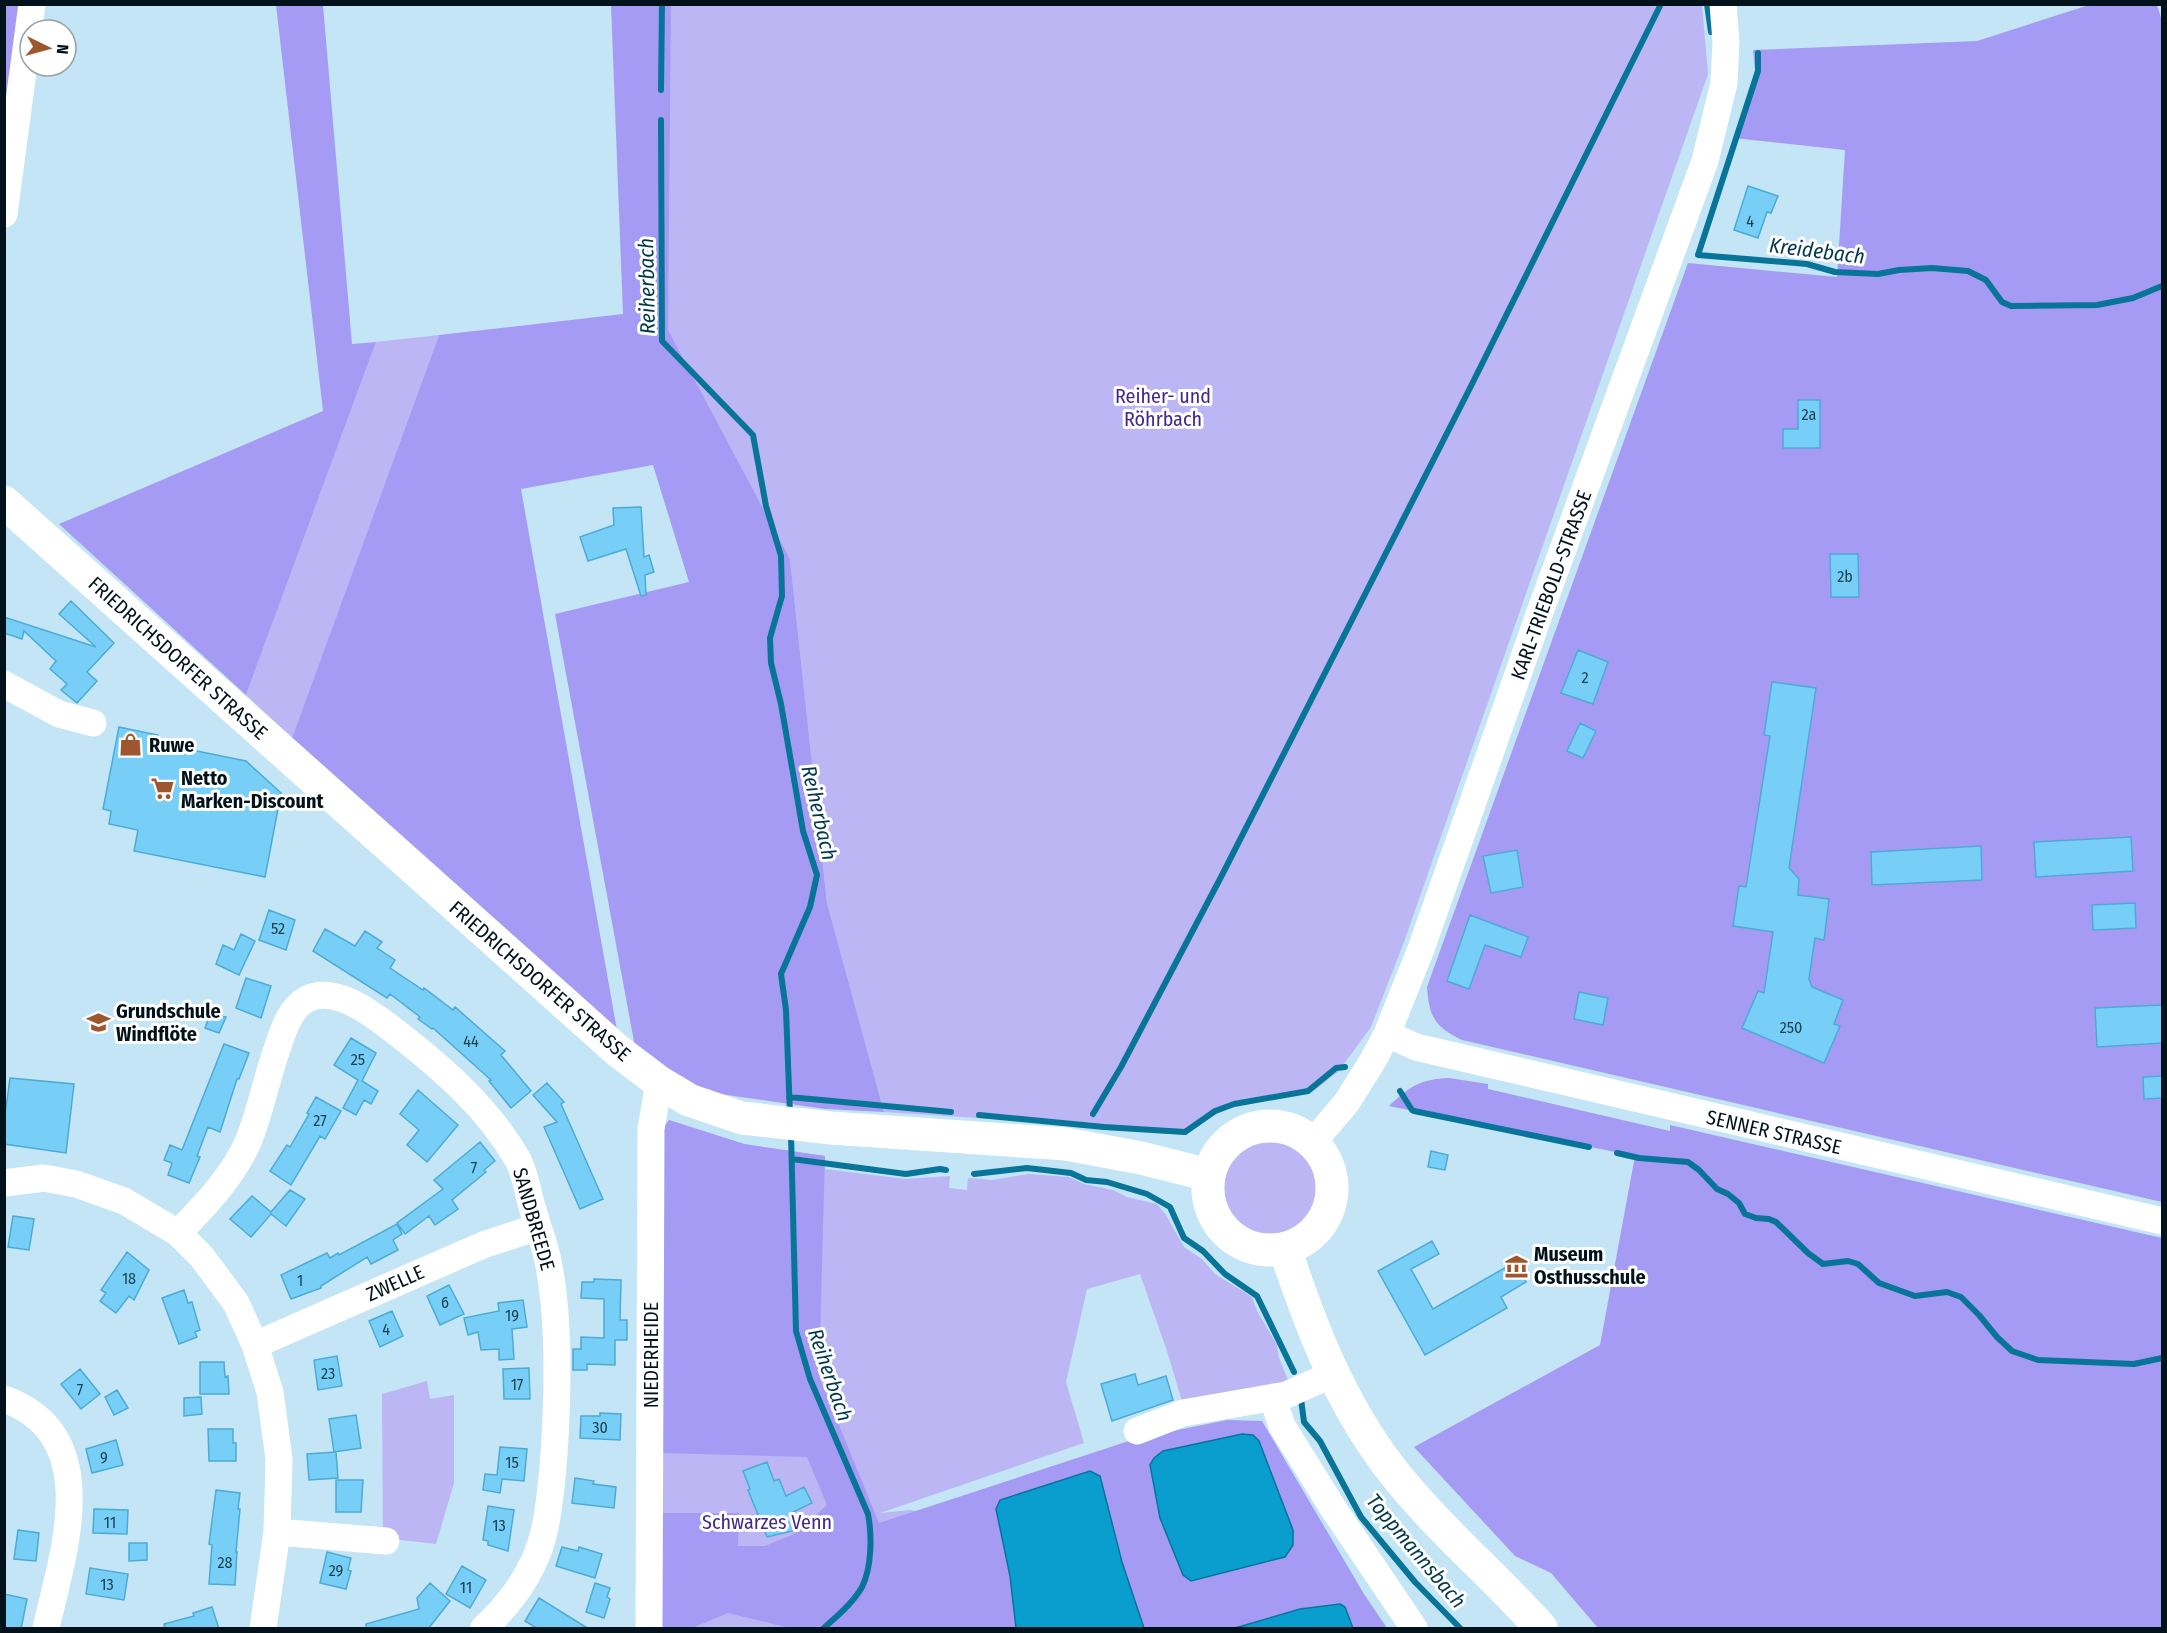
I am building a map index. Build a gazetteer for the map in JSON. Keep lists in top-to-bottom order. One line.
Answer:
{"streets":{"main road":["FRIEDRICHSDORFER STRASSE"],"street":["KARL-TRIEBOLD-STRASSE","SENNER STRASSE","SANDBREEDE","ZWELLE","NIEDERHEIDE"]},"crossings":[["KARL-TRIEBOLD-STRASSE","FRIEDRICHSDORFER STRASSE"],["KARL-TRIEBOLD-STRASSE","SENNER STRASSE"],["FRIEDRICHSDORFER STRASSE","NIEDERHEIDE"],["SANDBREEDE","ZWELLE"]],"water":["Kreidebach","Reiherbach","Toppmannsbach"],"parks":["Reiher- und Röhrbach","Schwarzes Venn"],"places":{"shop":["Ruwe"],"supermarket":["Netto Marken-Discount"],"school or university":["Grundschule Windflöte"],"museum":["Museum Osthusschule"]},"house_numbers":["4","2a","2b","2","52","250","44","25","27","7","18","1","6","19","4","23","17","7","30","9","15","11","13","28","29","13","11"],"north":"right"}
